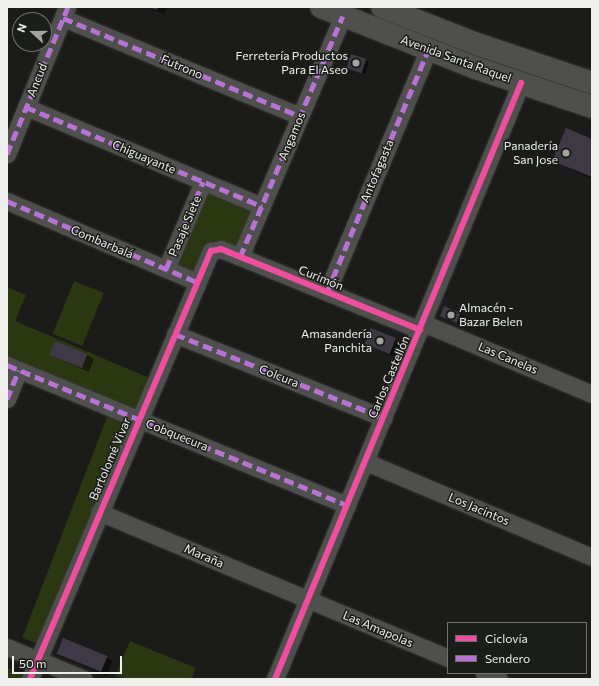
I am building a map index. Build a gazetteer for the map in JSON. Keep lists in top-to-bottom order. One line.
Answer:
{"streets":{"main road":["Avenida Santa Raquel"],"street":["Futrono","Ancud","Angamos","Chiguayante","Antofagasta","Pasaje Siete","Combarbalá","Curimón","Las Canelas","Colcura","Carlos Castellón","Cobquecura","Bartolomé Vivar","Los Jacintos","Maraña","Las Amapolas"]},"crossings":[["Avenida Santa Raquel","Angamos"],["Avenida Santa Raquel","Antofagasta"],["Avenida Santa Raquel","Carlos Castellón"],["Futrono","Ancud"],["Futrono","Angamos"],["Ancud","Chiguayante"],["Angamos","Chiguayante"],["Angamos","Curimón"],["Chiguayante","Pasaje Siete"],["Antofagasta","Curimón"],["Pasaje Siete","Combarbalá"],["Combarbalá","Bartolomé Vivar"],["Curimón","Las Canelas"],["Curimón","Carlos Castellón"],["Curimón","Bartolomé Vivar"],["Las Canelas","Carlos Castellón"],["Colcura","Carlos Castellón"],["Colcura","Bartolomé Vivar"],["Carlos Castellón","Cobquecura"],["Carlos Castellón","Los Jacintos"],["Carlos Castellón","Maraña"],["Carlos Castellón","Las Amapolas"],["Cobquecura","Bartolomé Vivar"],["Bartolomé Vivar","Maraña"],["Maraña","Las Amapolas"]],"places":["Ferretería Productos Para El Aseo","Panadería San Jose","Almacén - Bazar Belen","Amasandería Panchita"],"legend":["Ciclovía","Sendero"],"scale_bar":"50 m","north":"left"}
